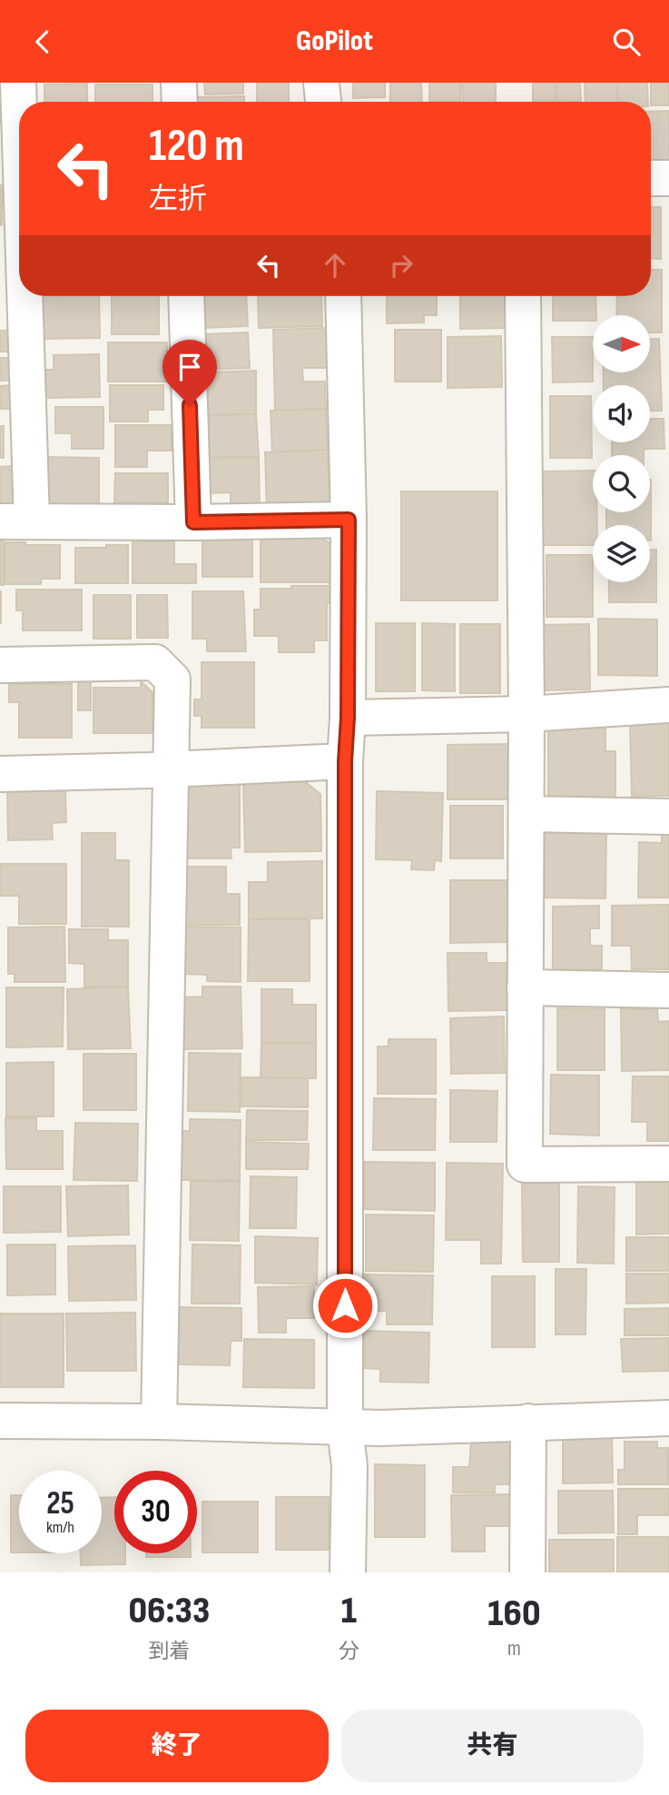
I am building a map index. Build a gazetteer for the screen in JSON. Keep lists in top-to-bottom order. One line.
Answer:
{"north":"right","page":{"header":"GoPilot","turn":["120 m","左折"],"speed":"25 km/h","limit":"30","eta":["06:33","到着","1","分","160","m"],"buttons":["終了","共有"]}}
